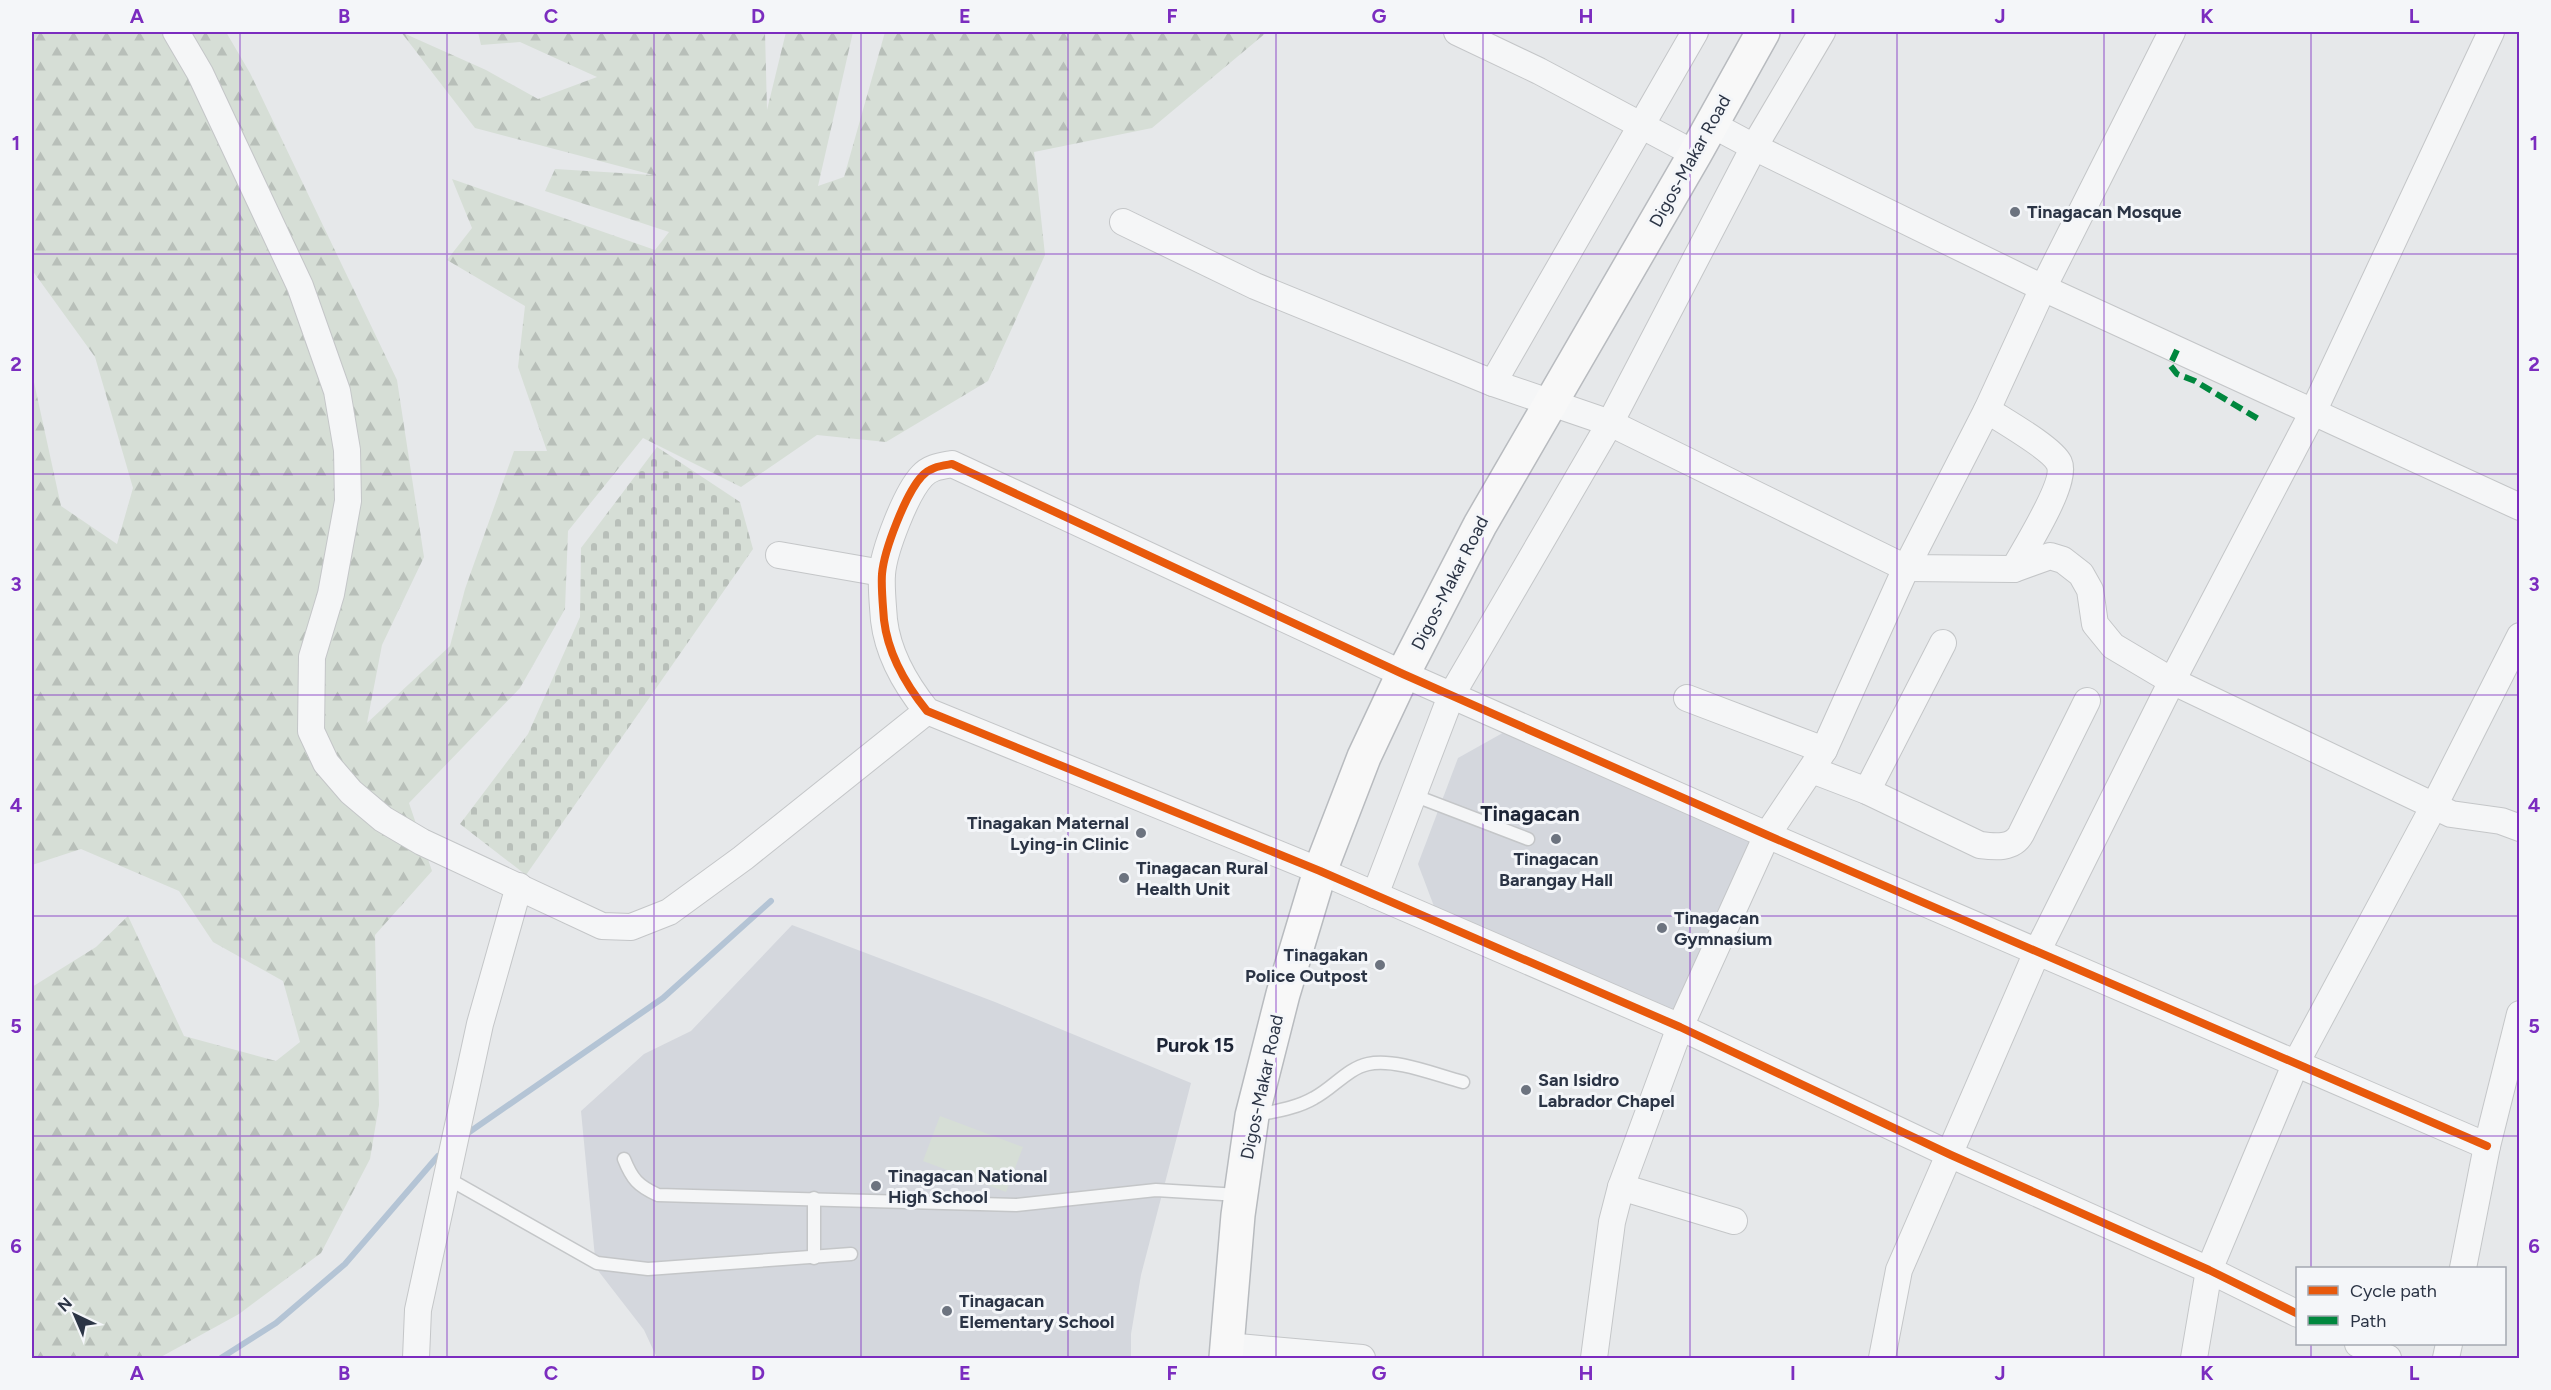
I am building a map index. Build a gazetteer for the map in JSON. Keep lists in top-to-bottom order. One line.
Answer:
{"streets":{"highway":["Digos-Makar Road"]},"districts":["Tinagacan","Purok 15"],"places":["Tinagacan Mosque","Tinagakan Maternal Lying-in Clinic","Tinagacan Barangay Hall","Tinagacan Rural Health Unit","Tinagacan Gymnasium","Tinagakan Police Outpost","San Isidro Labrador Chapel","Tinagacan National High School","Tinagacan Elementary School"],"legend":["Cycle path","Path"],"north":"top left","grid":{"columns":["A","B","C","D","E","F","G","H","I","J","K","L"],"rows":["1","2","3","4","5","6"]}}
